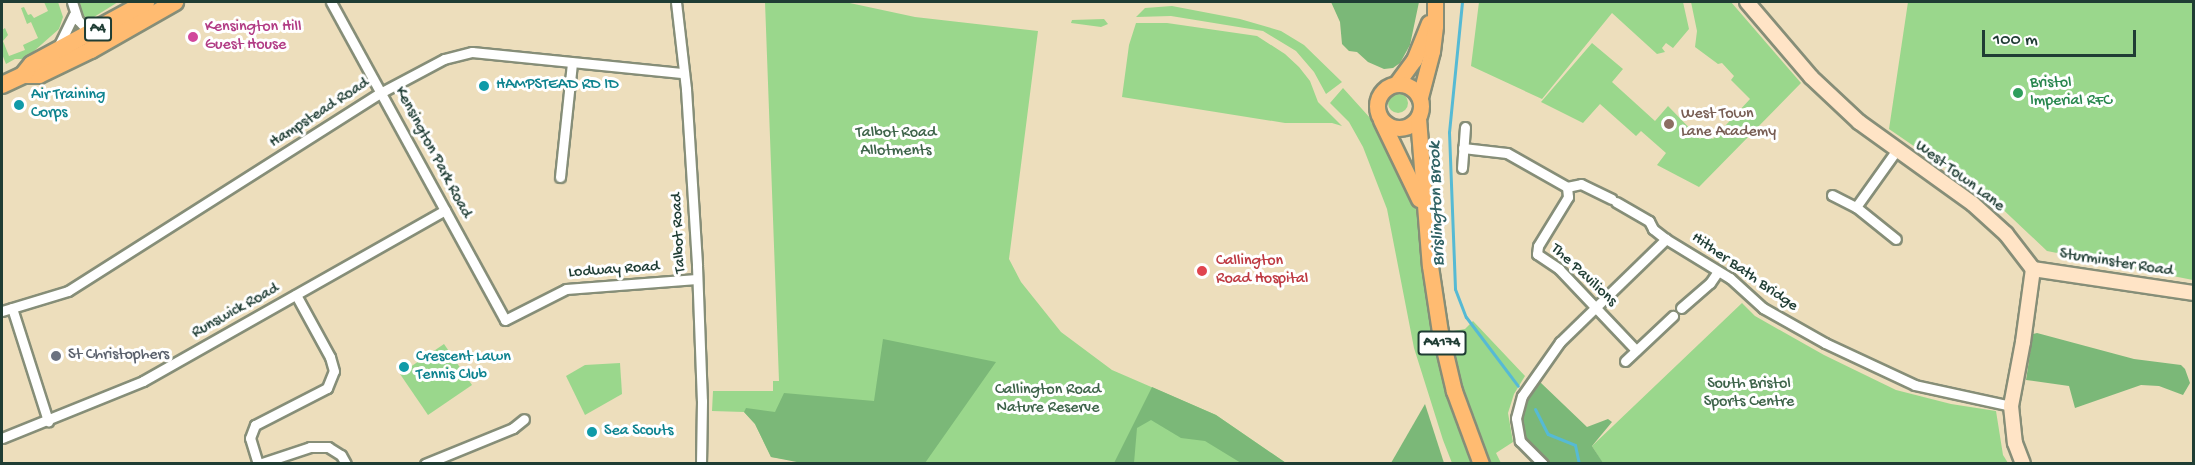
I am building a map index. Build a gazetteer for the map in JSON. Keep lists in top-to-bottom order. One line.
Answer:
{"streets":{"highway":["A4"],"main road":["West Town Lane","Sturminster Road","A4174"],"street":["Hampstead Road","Kensington Park Road","Talbot Road","Lodway Road","Hither Bath Bridge","The Pavilions","Runswick Road"]},"crossings":[["Hampstead Road","Kensington Park Road"],["Hampstead Road","Talbot Road"],["Kensington Park Road","Lodway Road"],["Kensington Park Road","Runswick Road"],["West Town Lane","Sturminster Road"],["Talbot Road","Lodway Road"],["Hither Bath Bridge","The Pavilions"]],"water":["Brislington Brook"],"parks":["Talbot Road Allotments","South Bristol Sports Centre","Callington Road Nature Reserve"],"places":["Kensington Hill Guest House","HAMPSTEAD RD ID","Bristol Imperial RFC","Air Training Corps","West Town Lane Academy","Callington Road Hospital","St Christophers","Crescent Lawn Tennis Club","Sea Scouts"],"scale_bar":"100 m"}
